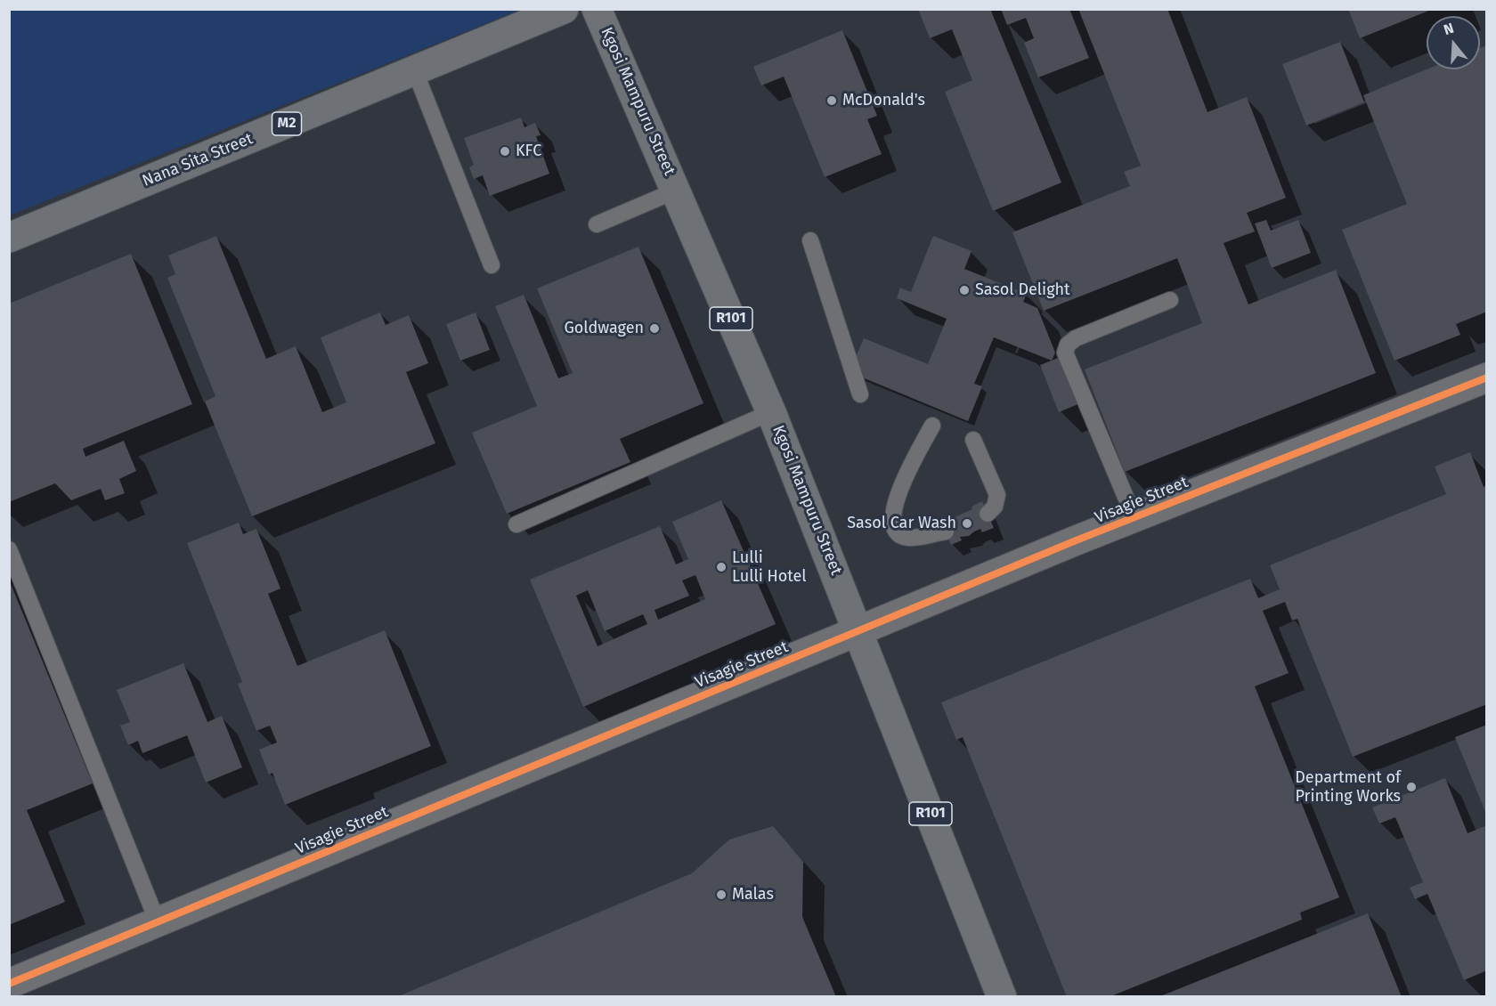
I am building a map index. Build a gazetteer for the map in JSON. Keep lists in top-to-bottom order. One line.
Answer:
{"streets":{"main road":["Kgosi Mampuru Street","M2","Nana Sita Street","R101"],"street":["Visagie Street"]},"crossings":[["Kgosi Mampuru Street","Visagie Street"]],"places":["McDonald's","KFC","Sasol Delight","Goldwagen","Sasol Car Wash","Lulli Lulli Hotel","Department of Printing Works","Malas"],"north":"top"}
